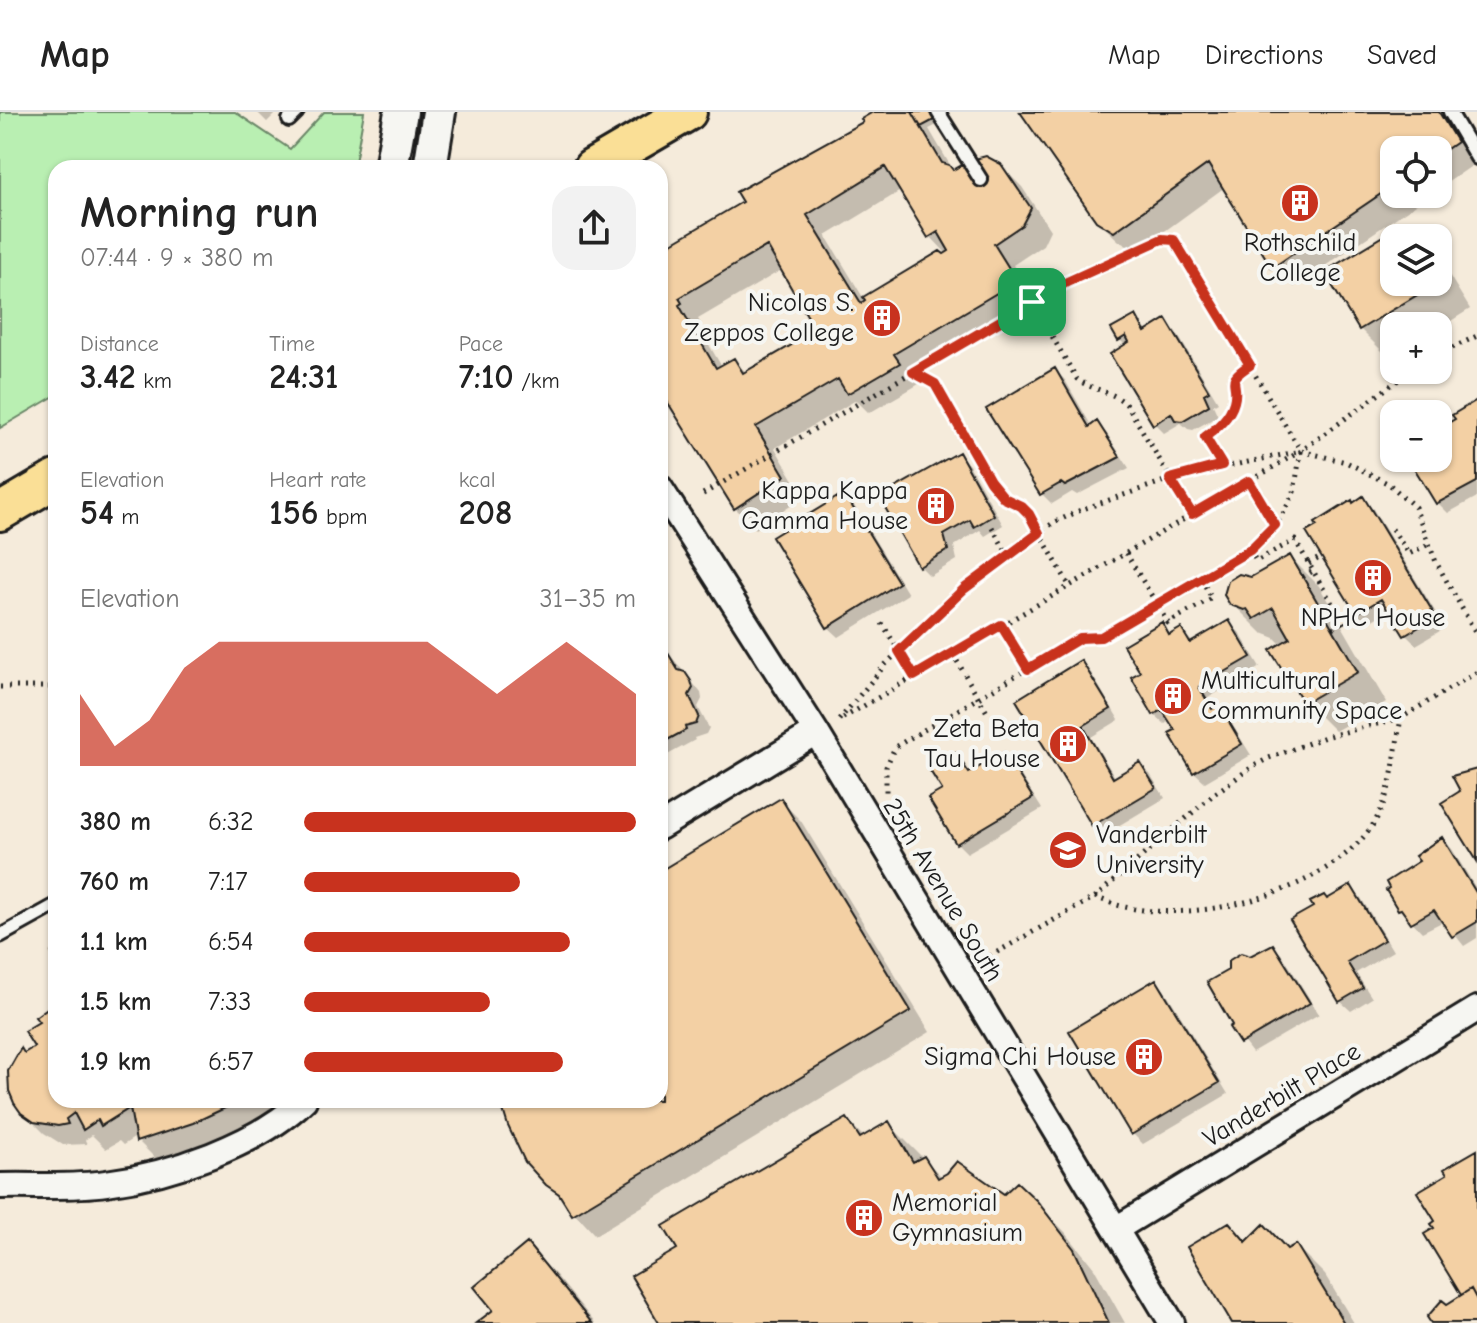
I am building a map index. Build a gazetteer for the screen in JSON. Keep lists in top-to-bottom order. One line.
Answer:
{"streets":{"street":["25th Avenue South","Vanderbilt Place"]},"crossings":[["25th Avenue South","Vanderbilt Place"]],"places":{"building":["Rothschild College","Nicolas S. Zeppos College","Kappa Kappa Gamma House","NPHC House","Multicultural Community Space","Zeta Beta Tau House","Sigma Chi House","Memorial Gymnasium"],"school or university":["Vanderbilt University"]},"page":{"header":"Map","nav":["Map","Directions","Saved"],"map_buttons":["+","−"],"heading":["Morning run","07:44 · 9 × 380 m"],"stats":[["Distance","3.42 km"],["Time","24:31"],["Pace","7:10 /km"],["Elevation","54 m"],["Heart rate","156 bpm"],["kcal","208"]],"chart":["Elevation","31–35 m"],"list":[{"name":"380 m","note":"6:32"},{"name":"760 m","note":"7:17"},{"name":"1.1 km","note":"6:54"},{"name":"1.5 km","note":"7:33"},{"name":"1.9 km","note":"6:57"}]}}
